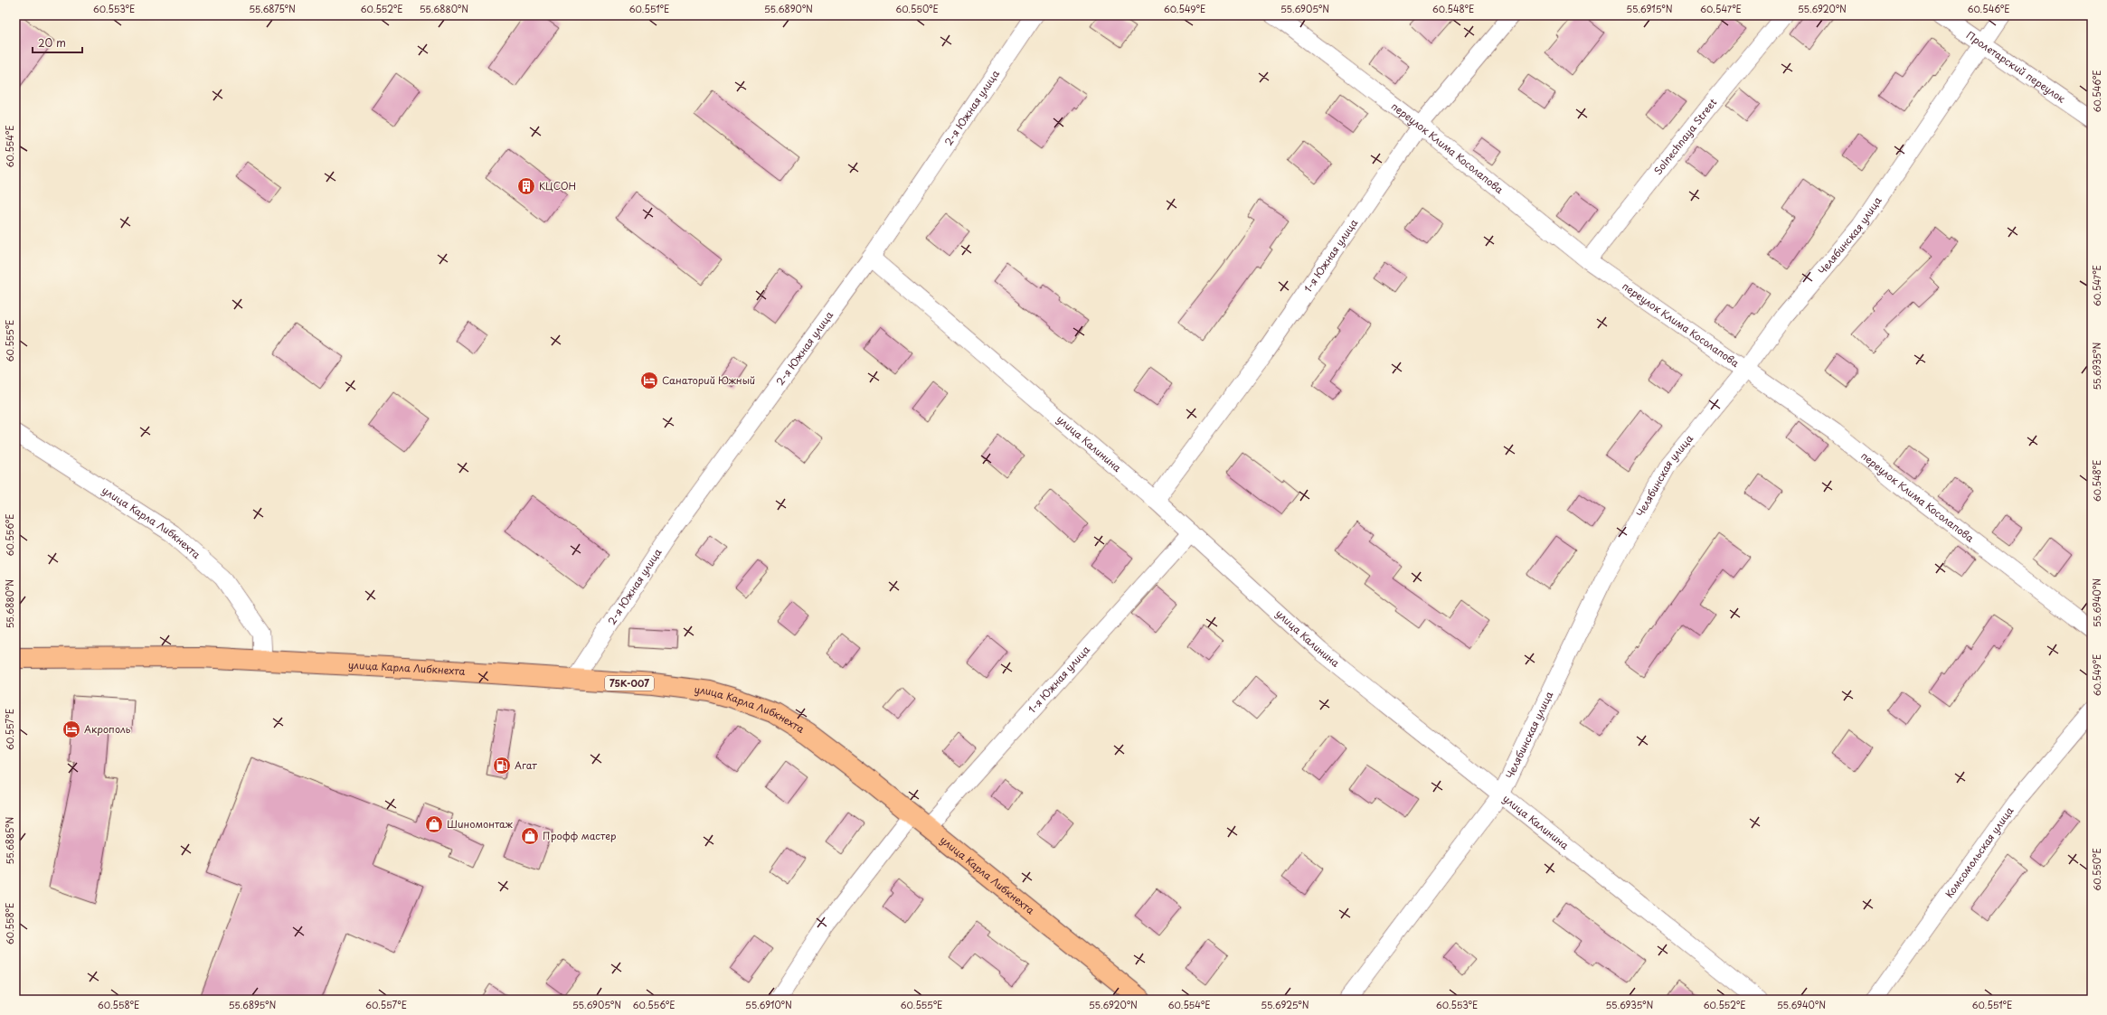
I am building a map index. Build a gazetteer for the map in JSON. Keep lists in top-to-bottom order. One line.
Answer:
{"streets":{"main road":["улица Карла Либкнехта","75К-007"],"street":["Пролетарский переулок","2-я Южная улица","Solnechnaya Street","переулок Клима Косолапова","Челябинская улица","1-я Южная улица","улица Калинина","Комсомольская улица"]},"crossings":[["Пролетарский переулок","Челябинская улица"],["2-я Южная улица","улица Калинина"],["2-я Южная улица","улица Карла Либкнехта"],["Solnechnaya Street","переулок Клима Косолапова"],["переулок Клима Косолапова","Челябинская улица"],["переулок Клима Косолапова","1-я Южная улица"],["Челябинская улица","улица Калинина"],["1-я Южная улица","улица Калинина"],["1-я Южная улица","улица Карла Либкнехта"]],"places":{"building":["КЦСОН"],"hotel":["Санаторий Южный","Акрополь"],"fuel station":["Агат"],"shop":["Шиномонтаж","Профф мастер"]},"scale_bar":"20 m","coordinates":["60.553°E","55.6875°N","60.552°E","55.6880°N","60.551°E","55.6890°N","60.550°E","60.549°E","55.6905°N","60.548°E","55.6915°N","60.547°E","55.6920°N","60.546°E","60.554°E","60.555°E","55.6935°N","60.556°E","55.6940°N","60.557°E","55.6885°N","60.558°E","55.6895°N","55.6910°N","55.6925°N"]}
